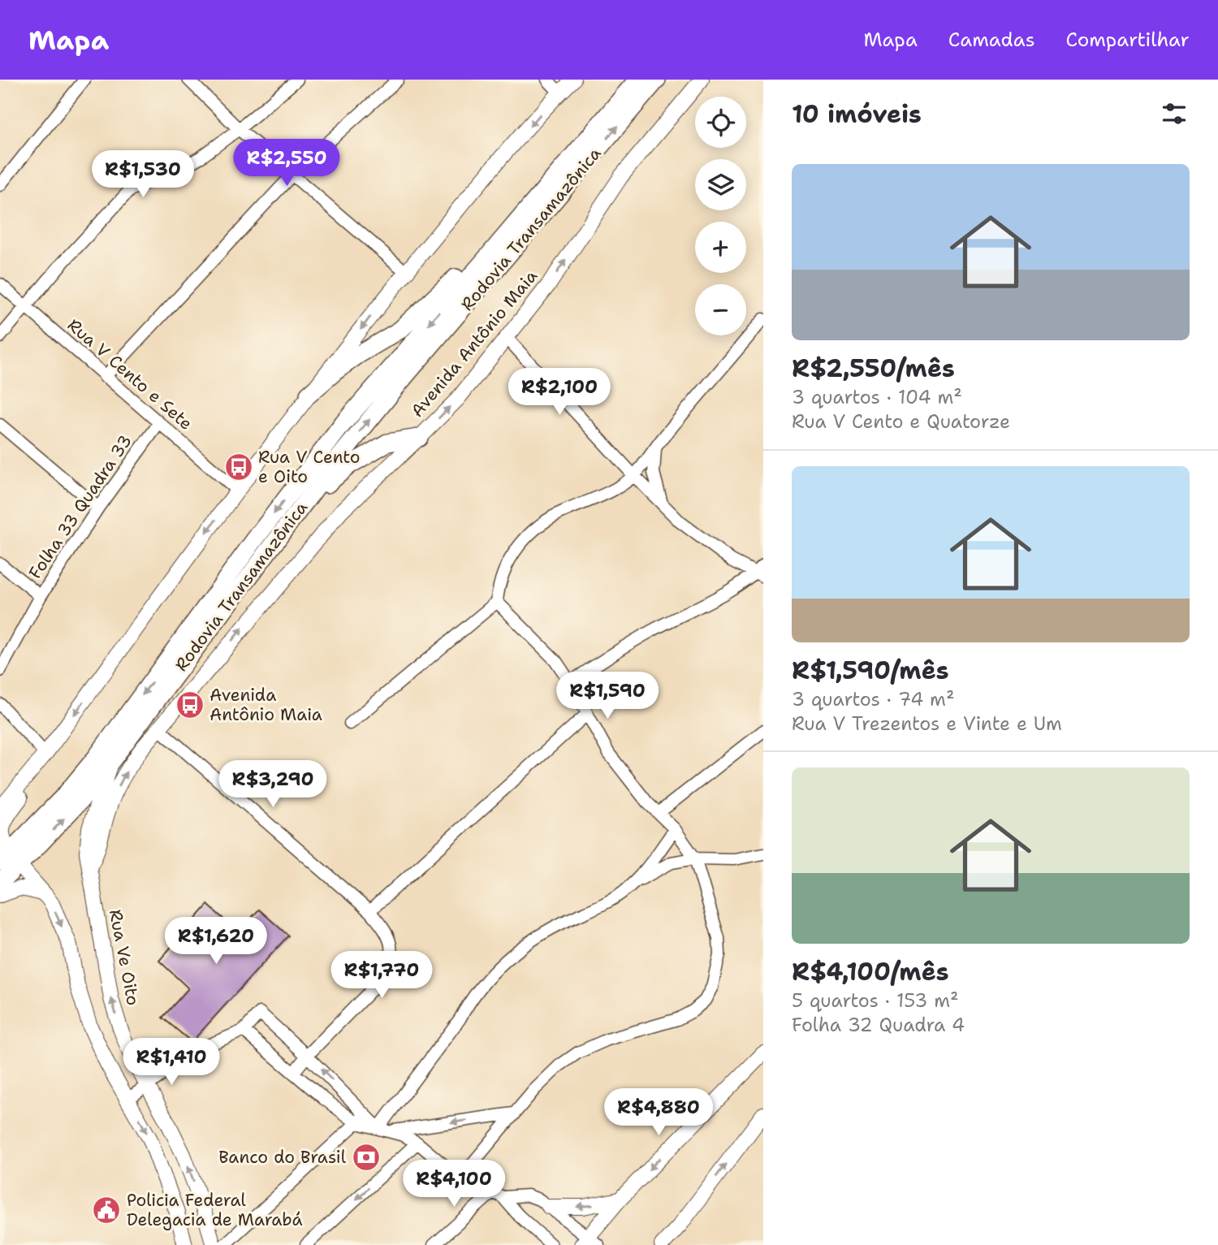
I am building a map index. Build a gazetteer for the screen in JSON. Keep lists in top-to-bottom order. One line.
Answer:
{"streets":{"highway":["Rodovia Transamazônica"],"main road":["Avenida Antônio Maia","Rua Ve Oito"],"street":["Rua V Cento e Sete","Folha 33 Quadra 33"]},"crossings":[["Rodovia Transamazônica","Rua Ve Oito"],["Avenida Antônio Maia","Rua Ve Oito"],["Rua V Cento e Sete","Folha 33 Quadra 33"]],"places":{"bus stop":["Rua V Cento e Oito","Avenida Antônio Maia"],"bank":["Banco do Brasil"],"public building":["Policia Federal Delegacia de Marabá"]},"page":{"header":"Mapa","nav":["Mapa","Camadas","Compartilhar"],"heading":"10 imóveis","map_buttons":["+","−"],"price":["R$2,550","R$1,530","R$2,100","R$1,590","R$3,290","R$1,620","R$1,770","R$1,410","R$4,880","R$4,100"],"list":[{"name":"R$2,550/mês","note":"3 quartos · 104 m² · Rua V Cento e Quatorze"},{"name":"R$1,590/mês","note":"3 quartos · 74 m² · Rua V Trezentos e Vinte e Um"},{"name":"R$4,100/mês","note":"5 quartos · 153 m² · Folha 32 Quadra 4"}]}}
